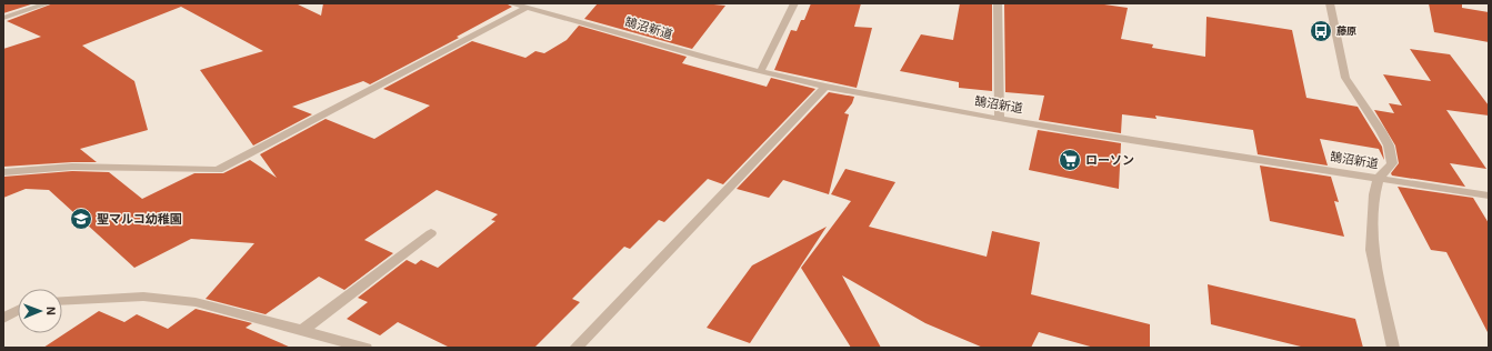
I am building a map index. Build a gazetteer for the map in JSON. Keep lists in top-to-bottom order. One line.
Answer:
{"streets":{"street":["鵠沼新道"]},"places":{"bus stop":["藤原"],"supermarket":["ローソン"],"school or university":["聖マルコ幼稚園"]},"north":"right"}
